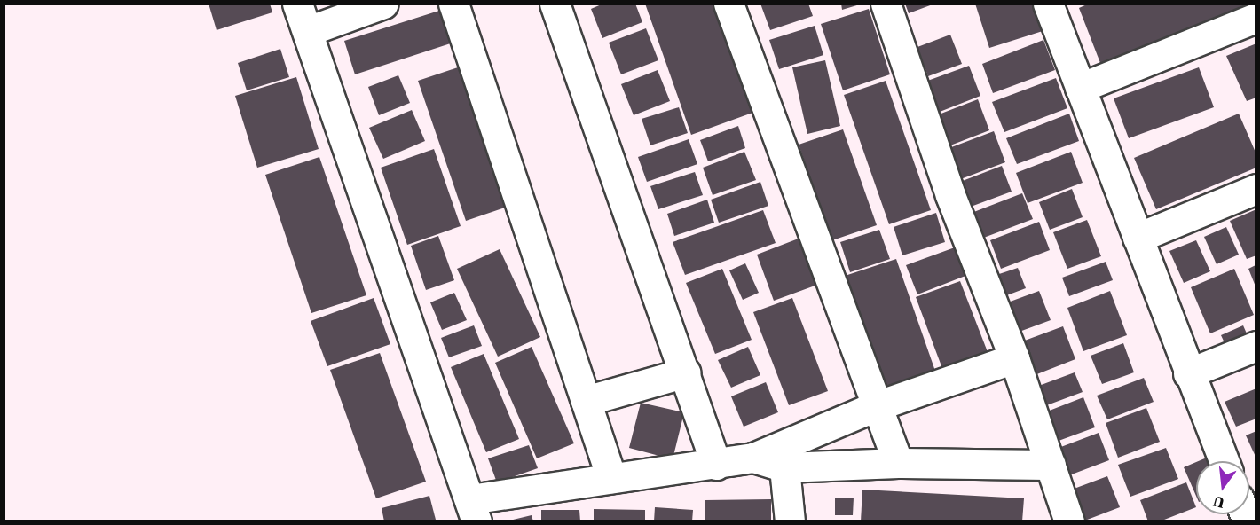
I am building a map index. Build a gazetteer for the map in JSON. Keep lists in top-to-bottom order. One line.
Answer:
{"north":"bottom"}
